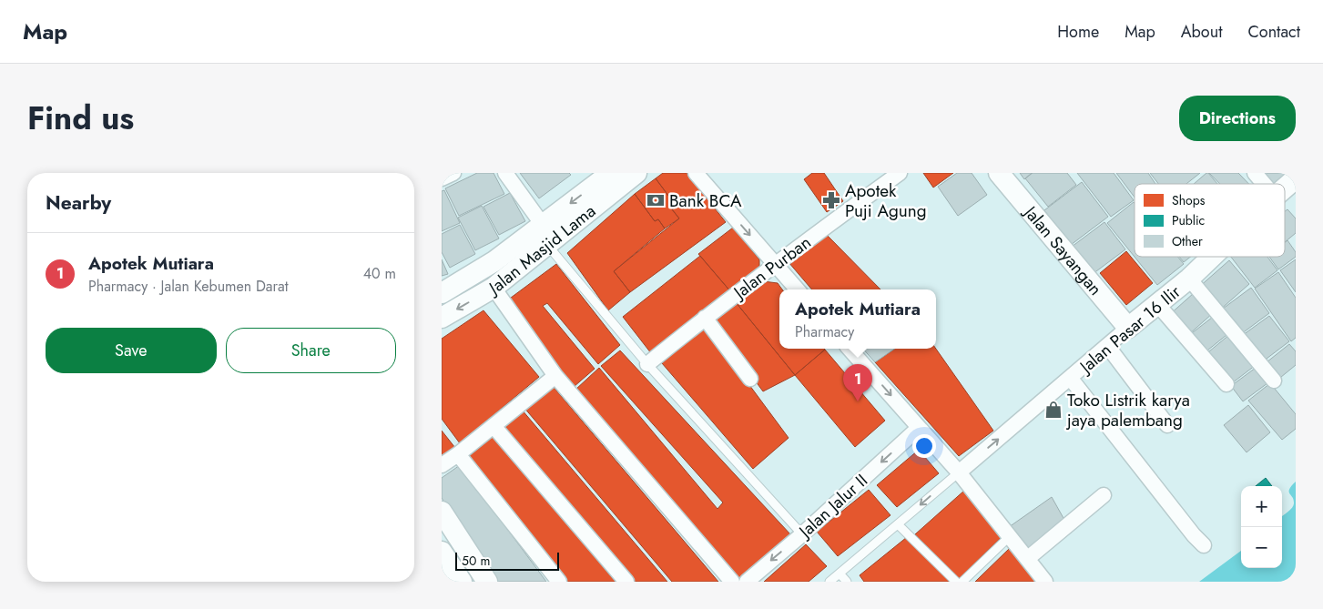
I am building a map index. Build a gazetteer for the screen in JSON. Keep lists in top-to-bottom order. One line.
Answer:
{"streets":{"main road":["Jalan Masjid Lama","Jalan Sayangan","Jalan Pasar 16 Ilir"],"street":["Jalan Purban","Jalan Jalur II"]},"crossings":[["Jalan Sayangan","Jalan Pasar 16 Ilir"]],"one_way":["Jalan Pasar 16 Ilir","Jalan Jalur II"],"places":{"bank":["Bank BCA"],"pharmacy":["Apotek Puji Agung"],"shop":["Toko Listrik karya jaya palembang"]},"legend":["Shops","Public","Other"],"scale_bar":"50 m","page":{"header":"Map","nav":["Home","Map","About","Contact"],"title":"Find us","buttons":["Directions",["Save","Share"]],"heading":"Nearby","list":[{"mark":"1","name":"Apotek Mutiara","note":"Pharmacy · Jalan Kebumen Darat","value":"40 m"}],"popup":["Apotek Mutiara","Pharmacy"],"pins":"1","map_buttons":["+","−"],"scale":"50 m"}}
